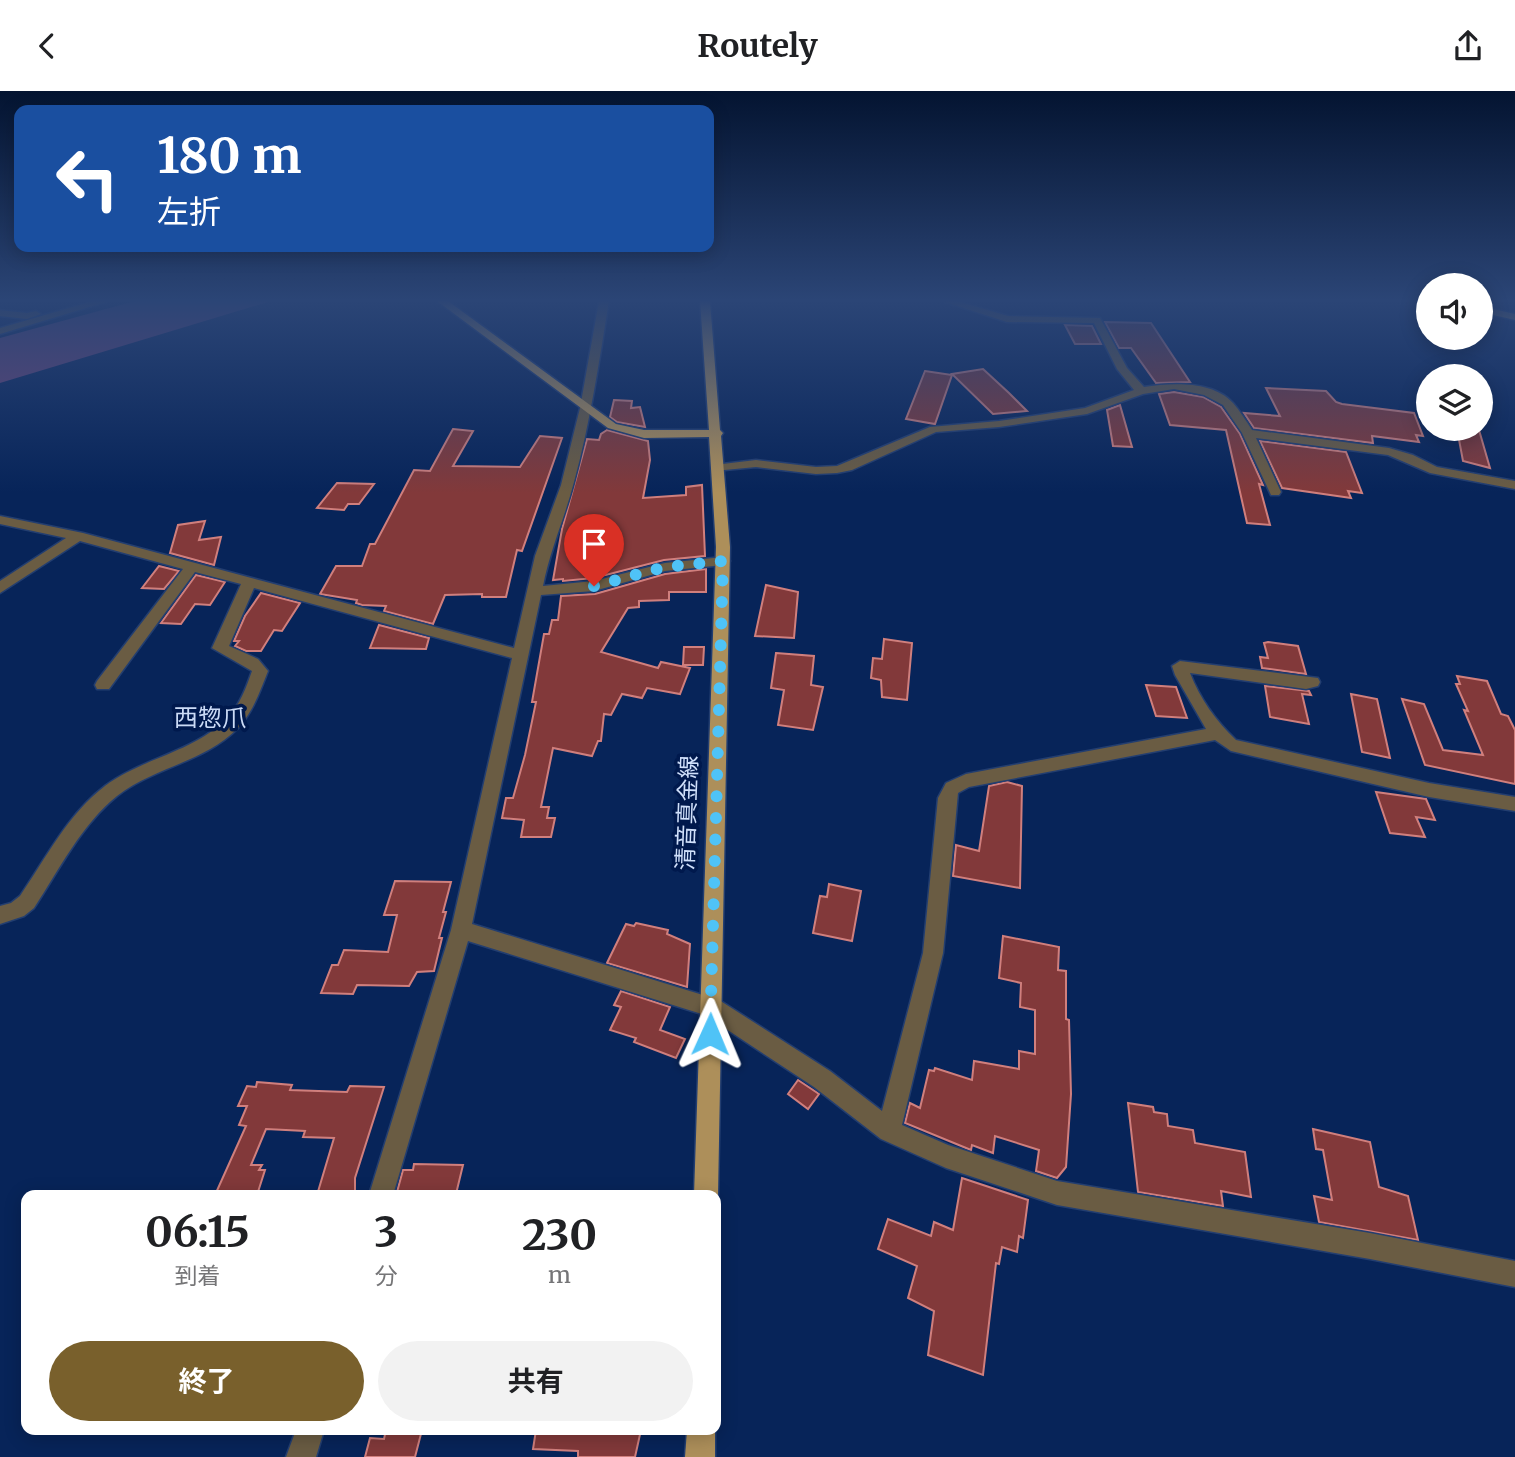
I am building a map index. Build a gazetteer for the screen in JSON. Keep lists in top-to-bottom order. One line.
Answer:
{"streets":{"main road":["清音真金線"]},"districts":["西惣爪"],"page":{"header":"Routely","turn":["180 m","左折"],"eta":["06:15","到着","3","分","230","m"],"buttons":["終了","共有"]}}
